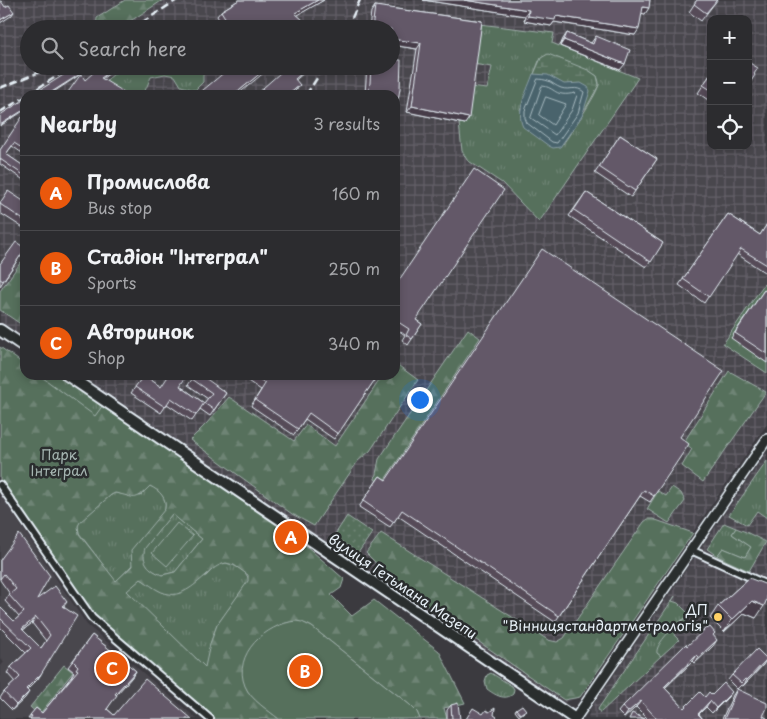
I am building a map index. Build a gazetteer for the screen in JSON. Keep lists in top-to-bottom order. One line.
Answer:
{"streets":{"main road":["вулиця Гетьмана Мазепи"]},"parks":["Парк Інтеграл"],"places":["ДП \"Вінницястандартметрологія\""],"page":{"map_buttons":["+","−"],"search":"Search here","heading":["Nearby","3 results"],"list":[{"mark":"A","name":"Промислова","note":"Bus stop","value":"160 m"},{"mark":"B","name":"Стадіон \"Інтеграл\"","note":"Sports","value":"250 m"},{"mark":"C","name":"Авторинок","note":"Shop","value":"340 m"}],"pins":["A","C","B"]}}
